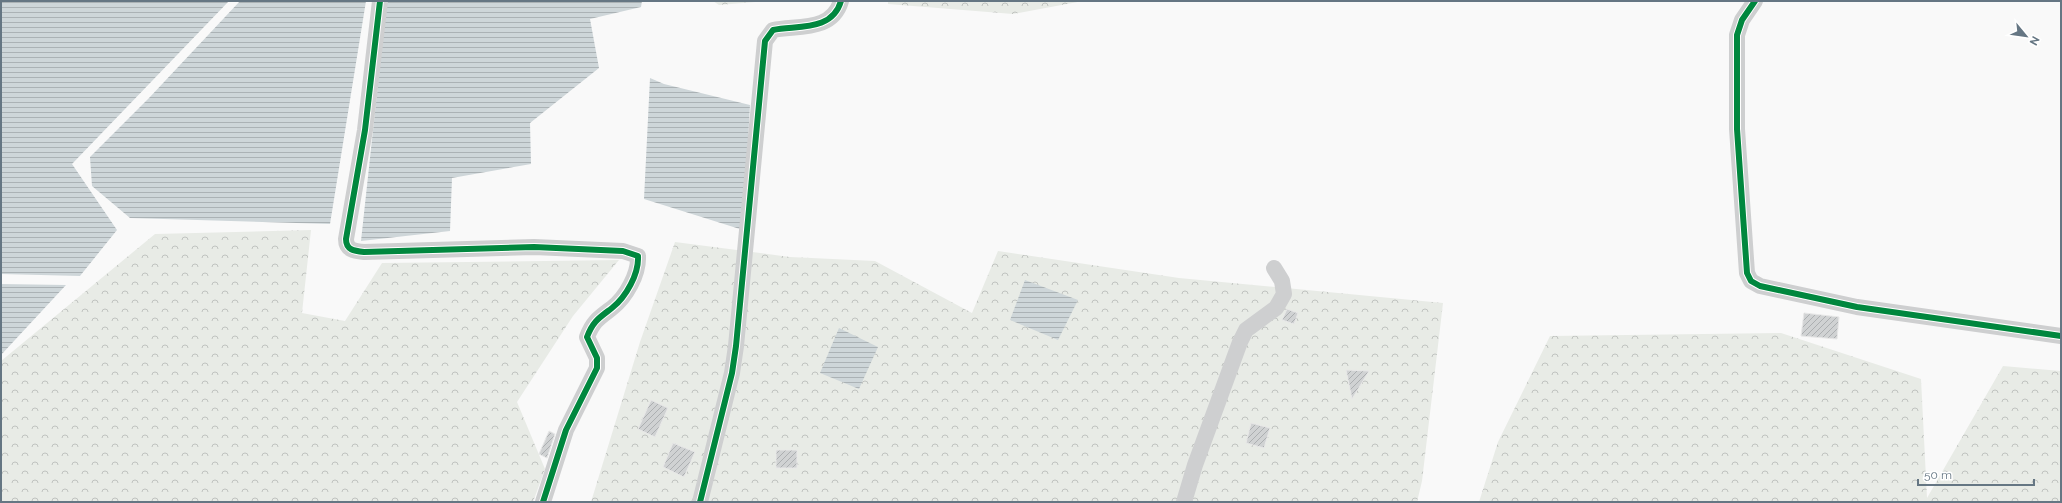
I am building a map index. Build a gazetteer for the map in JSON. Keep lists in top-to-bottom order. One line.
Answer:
{"scale_bar":"50 m","north":"bottom right"}
